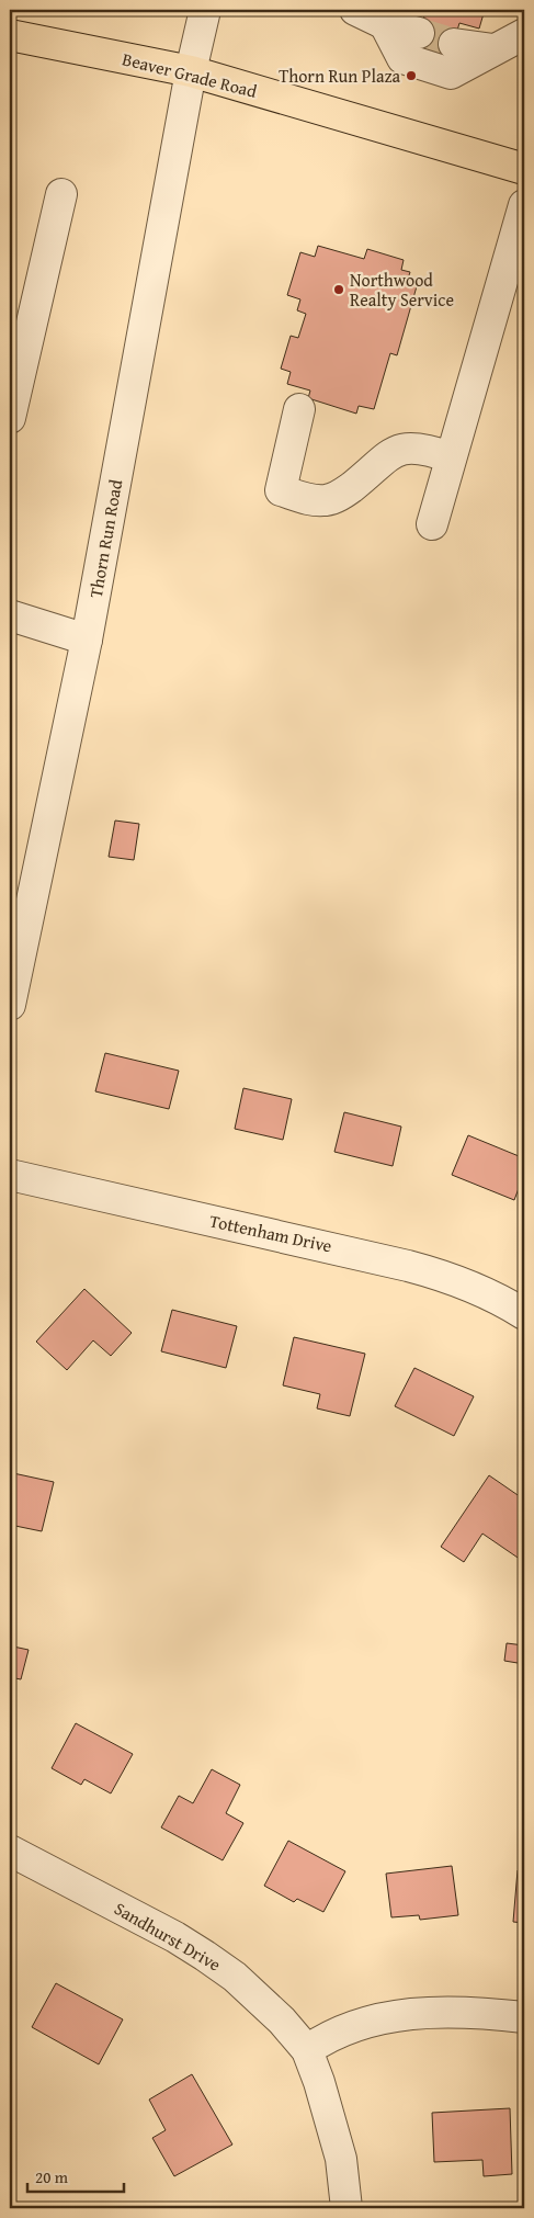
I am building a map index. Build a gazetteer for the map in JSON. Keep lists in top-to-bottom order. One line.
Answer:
{"streets":{"main road":["Beaver Grade Road"],"street":["Thorn Run Road","Tottenham Drive","Sandhurst Drive"]},"crossings":[["Beaver Grade Road","Thorn Run Road"]],"places":["Thorn Run Plaza","Northwood Realty Service"],"scale_bar":"20 m"}
